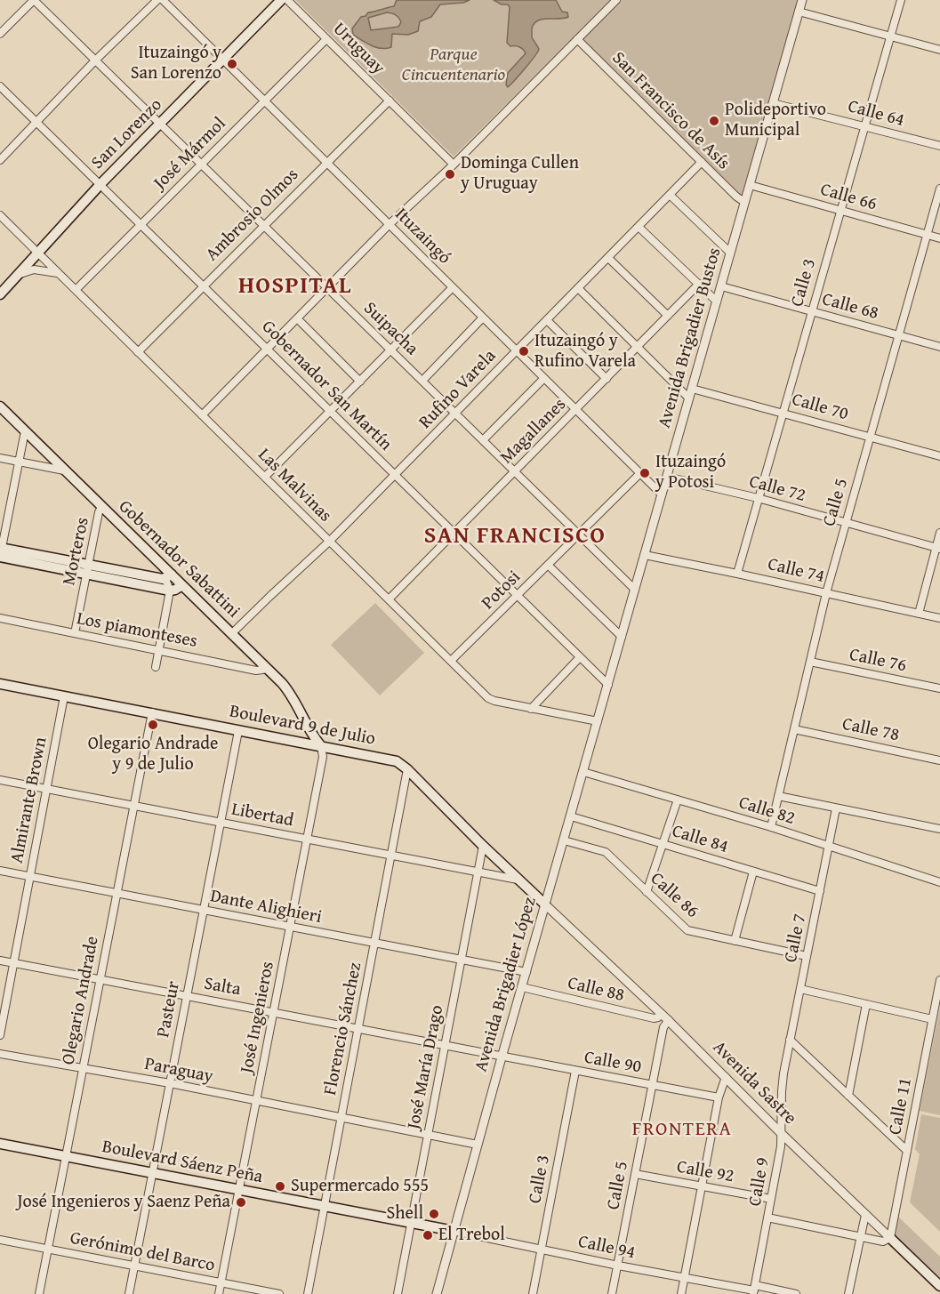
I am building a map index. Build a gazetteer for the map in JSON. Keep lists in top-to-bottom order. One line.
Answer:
{"streets":{"main road":["San Lorenzo","Gobernador Sabattini","Boulevard 9 de Julio","Avenida Sastre","Boulevard Sáenz Peña"],"street":["Uruguay","San Francisco de Asís","Calle 64","José Mármol","Calle 66","Ambrosio Olmos","Ituzaingó","Calle 3","Calle 68","Suipacha","Avenida Brigadier Bustos","Gobernador San Martín","Rufino Varela","Calle 70","Magallanes","Las Malvinas","Calle 72","Calle 5","Morteros","Calle 74","Potosi","Los piamonteses","Calle 76","Calle 78","Almirante Brown","Calle 82","Libertad","Calle 84","Calle 86","Dante Alighieri","Calle 7","Avenida Brigadier López","Salta","Calle 88","Olegario Andrade","Pasteur","José Ingenieros","Florencio Sánchez","Calle 90","José María Drago","Paraguay","Calle 11","Calle 92","Calle 9","Calle 94","Gerónimo del Barco"]},"crossings":[["Uruguay","José Mármol"],["Uruguay","Ambrosio Olmos"],["San Francisco de Asís","Avenida Brigadier Bustos"],["San Francisco de Asís","Rufino Varela"],["Calle 64","Calle 3"],["Calle 64","Avenida Brigadier Bustos"],["San Lorenzo","Ituzaingó"],["San Lorenzo","Suipacha"],["San Lorenzo","Gobernador San Martín"],["San Lorenzo","Las Malvinas"],["José Mármol","Ituzaingó"],["José Mármol","Suipacha"],["José Mármol","Gobernador San Martín"],["José Mármol","Las Malvinas"],["Calle 66","Calle 3"],["Calle 66","Avenida Brigadier Bustos"],["Calle 66","Calle 5"],["Ambrosio Olmos","Ituzaingó"],["Ambrosio Olmos","Suipacha"],["Ambrosio Olmos","Gobernador San Martín"],["Ambrosio Olmos","Las Malvinas"],["Ituzaingó","Avenida Brigadier Bustos"],["Ituzaingó","Rufino Varela"],["Ituzaingó","Magallanes"],["Ituzaingó","Potosi"],["Calle 3","Calle 68"],["Calle 3","Calle 70"],["Calle 3","Calle 72"],["Calle 3","Calle 74"],["Calle 3","Calle 90"],["Calle 3","Calle 94"],["Calle 68","Avenida Brigadier Bustos"],["Calle 68","Calle 5"],["Suipacha","Avenida Brigadier Bustos"],["Suipacha","Rufino Varela"],["Suipacha","Magallanes"],["Suipacha","Potosi"],["Avenida Brigadier Bustos","Gobernador San Martín"],["Avenida Brigadier Bustos","Calle 70"],["Avenida Brigadier Bustos","Calle 72"],["Avenida Brigadier Bustos","Calle 74"],["Avenida Brigadier Bustos","Avenida Brigadier López"],["Gobernador San Martín","Rufino Varela"],["Gobernador San Martín","Magallanes"],["Gobernador San Martín","Potosi"],["Gobernador San Martín","Avenida Brigadier López"],["Rufino Varela","Las Malvinas"],["Rufino Varela","Gobernador Sabattini"],["Calle 70","Calle 5"],["Magallanes","Las Malvinas"],["Las Malvinas","Potosi"],["Las Malvinas","Avenida Brigadier López"],["Calle 72","Calle 5"],["Calle 5","Calle 74"],["Calle 5","Calle 76"],["Calle 5","Calle 78"],["Calle 5","Calle 82"],["Calle 5","Calle 88"],["Calle 5","Calle 90"],["Calle 5","Avenida Sastre"],["Calle 5","Calle 92"],["Calle 5","Calle 94"],["Morteros","Gobernador Sabattini"],["Morteros","Los piamonteses"],["Gobernador Sabattini","Los piamonteses"],["Gobernador Sabattini","Boulevard 9 de Julio"],["Gobernador Sabattini","José Ingenieros"],["Boulevard 9 de Julio","Almirante Brown"],["Boulevard 9 de Julio","Libertad"],["Boulevard 9 de Julio","Avenida Brigadier López"],["Boulevard 9 de Julio","Olegario Andrade"],["Boulevard 9 de Julio","Pasteur"],["Boulevard 9 de Julio","José Ingenieros"],["Boulevard 9 de Julio","Florencio Sánchez"],["Boulevard 9 de Julio","José María Drago"],["Boulevard 9 de Julio","Avenida Sastre"],["Almirante Brown","Libertad"],["Almirante Brown","Dante Alighieri"],["Almirante Brown","Salta"],["Calle 82","Calle 7"],["Calle 82","Avenida Brigadier López"],["Libertad","Olegario Andrade"],["Libertad","Pasteur"],["Libertad","José Ingenieros"],["Libertad","Florencio Sánchez"],["Libertad","José María Drago"],["Calle 84","Calle 7"],["Calle 84","Avenida Brigadier López"],["Calle 86","Calle 7"],["Calle 86","Avenida Brigadier López"],["Dante Alighieri","Avenida Brigadier López"],["Dante Alighieri","Olegario Andrade"],["Dante Alighieri","Pasteur"],["Dante Alighieri","José Ingenieros"],["Dante Alighieri","Florencio Sánchez"],["Dante Alighieri","José María Drago"],["Calle 7","Calle 9"],["Avenida Brigadier López","Salta"],["Avenida Brigadier López","Calle 88"],["Avenida Brigadier López","Calle 90"],["Avenida Brigadier López","Paraguay"],["Avenida Brigadier López","Avenida Sastre"],["Avenida Brigadier López","Boulevard Sáenz Peña"],["Avenida Brigadier López","Calle 94"],["Salta","Olegario Andrade"],["Salta","Pasteur"],["Salta","José Ingenieros"],["Salta","Florencio Sánchez"],["Salta","Calle 90"],["Salta","José María Drago"],["Calle 88","Avenida Sastre"],["Olegario Andrade","Paraguay"],["Olegario Andrade","Boulevard Sáenz Peña"],["Olegario Andrade","Gerónimo del Barco"],["Pasteur","Paraguay"],["Pasteur","Boulevard Sáenz Peña"],["Pasteur","Gerónimo del Barco"],["José Ingenieros","Paraguay"],["José Ingenieros","Boulevard Sáenz Peña"],["José Ingenieros","Gerónimo del Barco"],["Florencio Sánchez","Paraguay"],["Florencio Sánchez","Boulevard Sáenz Peña"],["José María Drago","Paraguay"],["José María Drago","Boulevard Sáenz Peña"],["Avenida Sastre","Calle 11"],["Avenida Sastre","Calle 9"],["Boulevard Sáenz Peña","Calle 94"],["Calle 92","Calle 9"],["Calle 9","Calle 94"]],"districts":["HOSPITAL","SAN FRANCISCO","FRONTERA"],"parks":["Parque Cincuentenario"],"places":["Ituzaingó y San Lorenzo","Polideportivo Municipal","Dominga Cullen y Uruguay","Ituzaingó y Rufino Varela","Ituzaingó y Potosi","Olegario Andrade y 9 de Julio","Supermercado 555","José Ingenieros y Saenz Peña","Shell","El Trebol"]}
